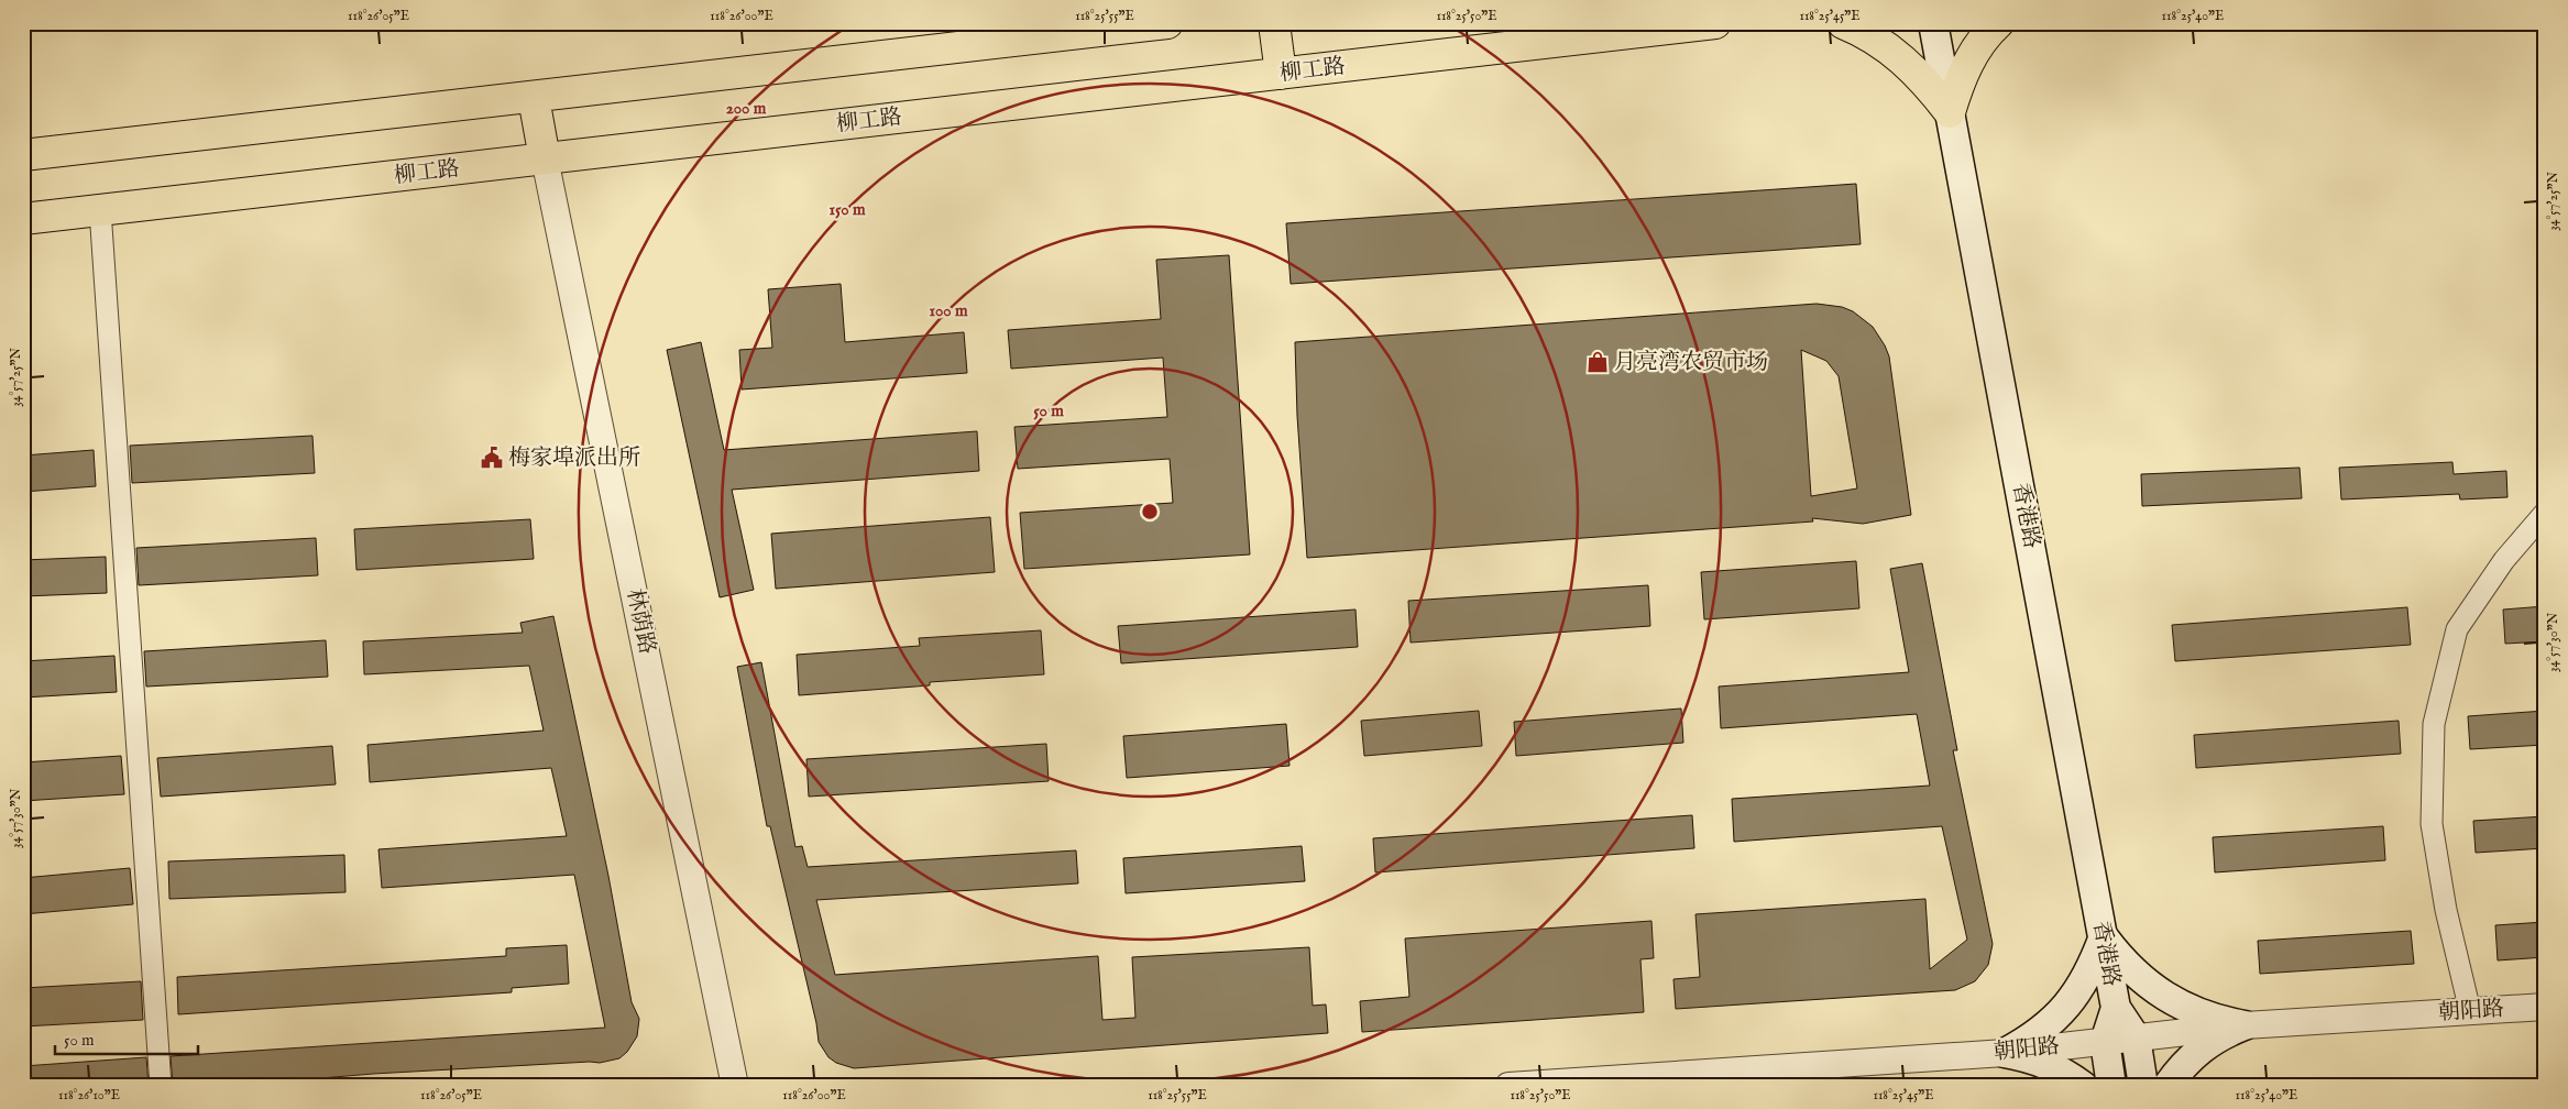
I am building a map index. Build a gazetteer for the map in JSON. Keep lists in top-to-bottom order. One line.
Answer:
{"streets":{"main road":["柳工路","香港路"],"street":["林荫路","朝阳路"]},"crossings":[["柳工路","林荫路"],["香港路","朝阳路"]],"places":{"shop":["月亮湾农贸市场"],"public building":["梅家埠派出所"]},"scale_bar":"50 m","coordinates":["118°26'05\"E","118°26'00\"E","118°25'55\"E","118°25'50\"E","118°25'45\"E","118°25'40\"E","34°57'25\"N","34°57'30\"N","118°26'10\"E"],"rings":["200 m","150 m","100 m","50 m"]}
